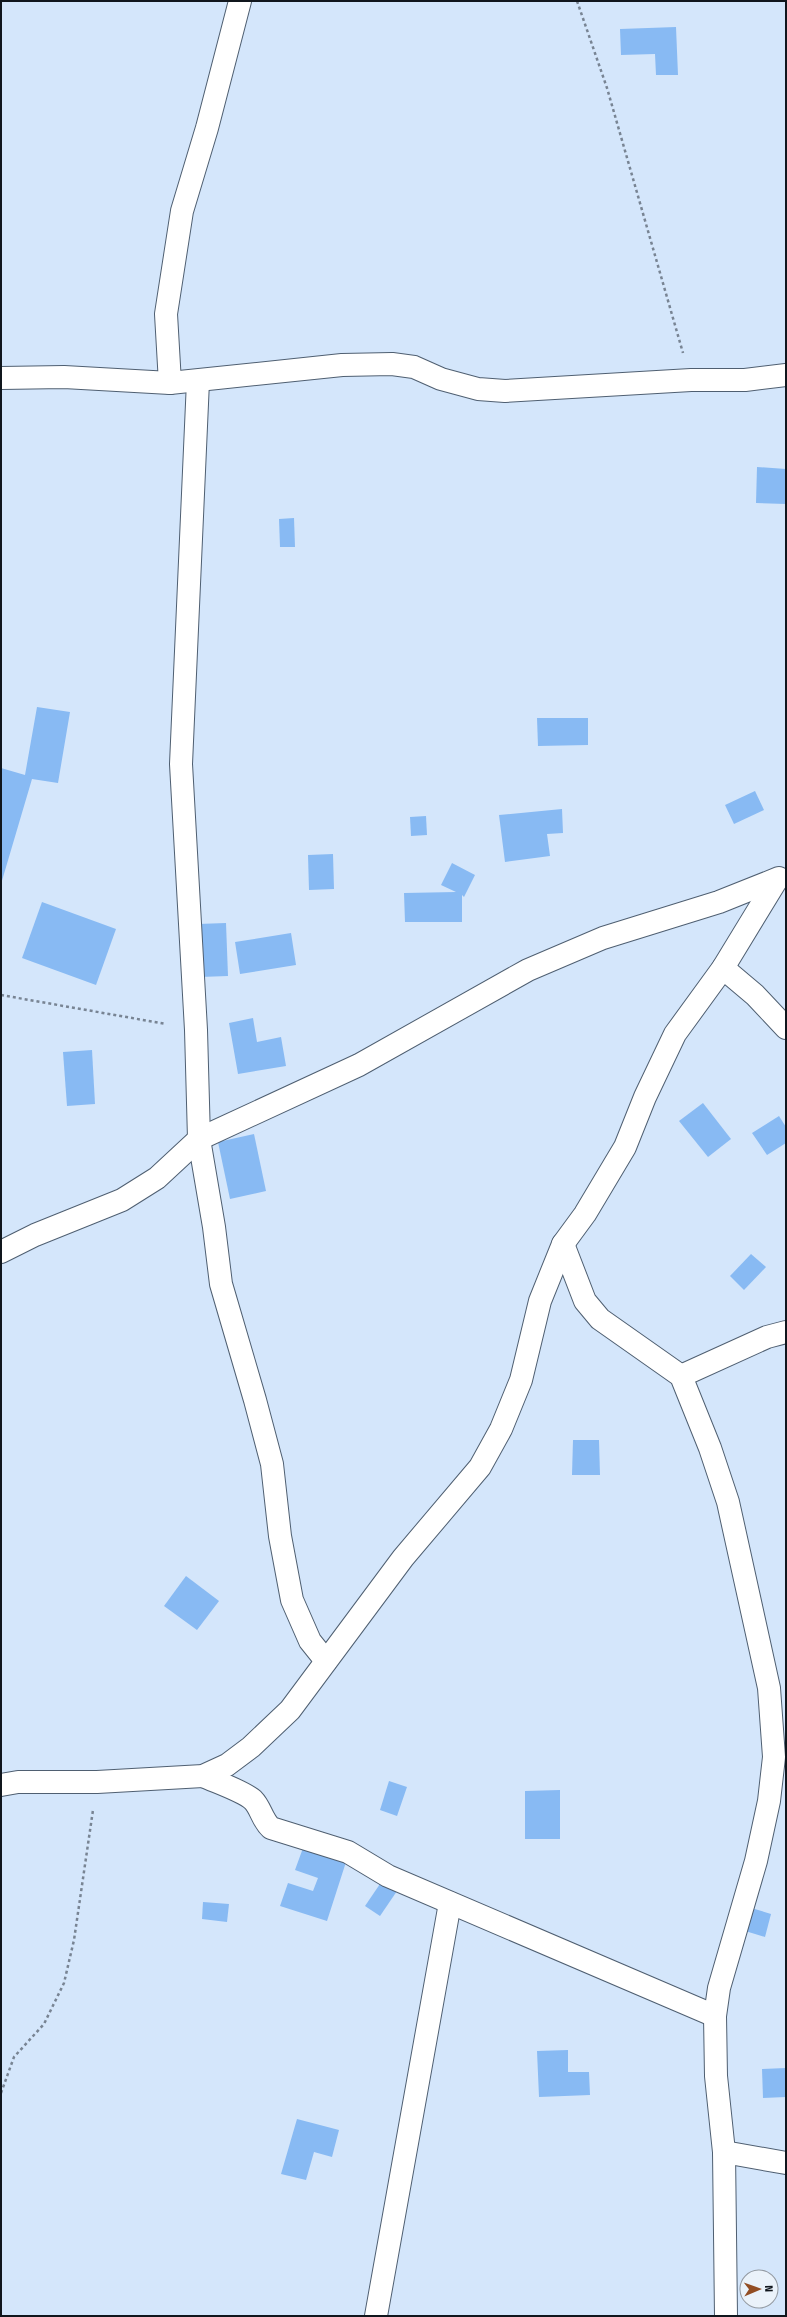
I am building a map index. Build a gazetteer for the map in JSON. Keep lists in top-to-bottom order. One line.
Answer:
{"north":"right"}
